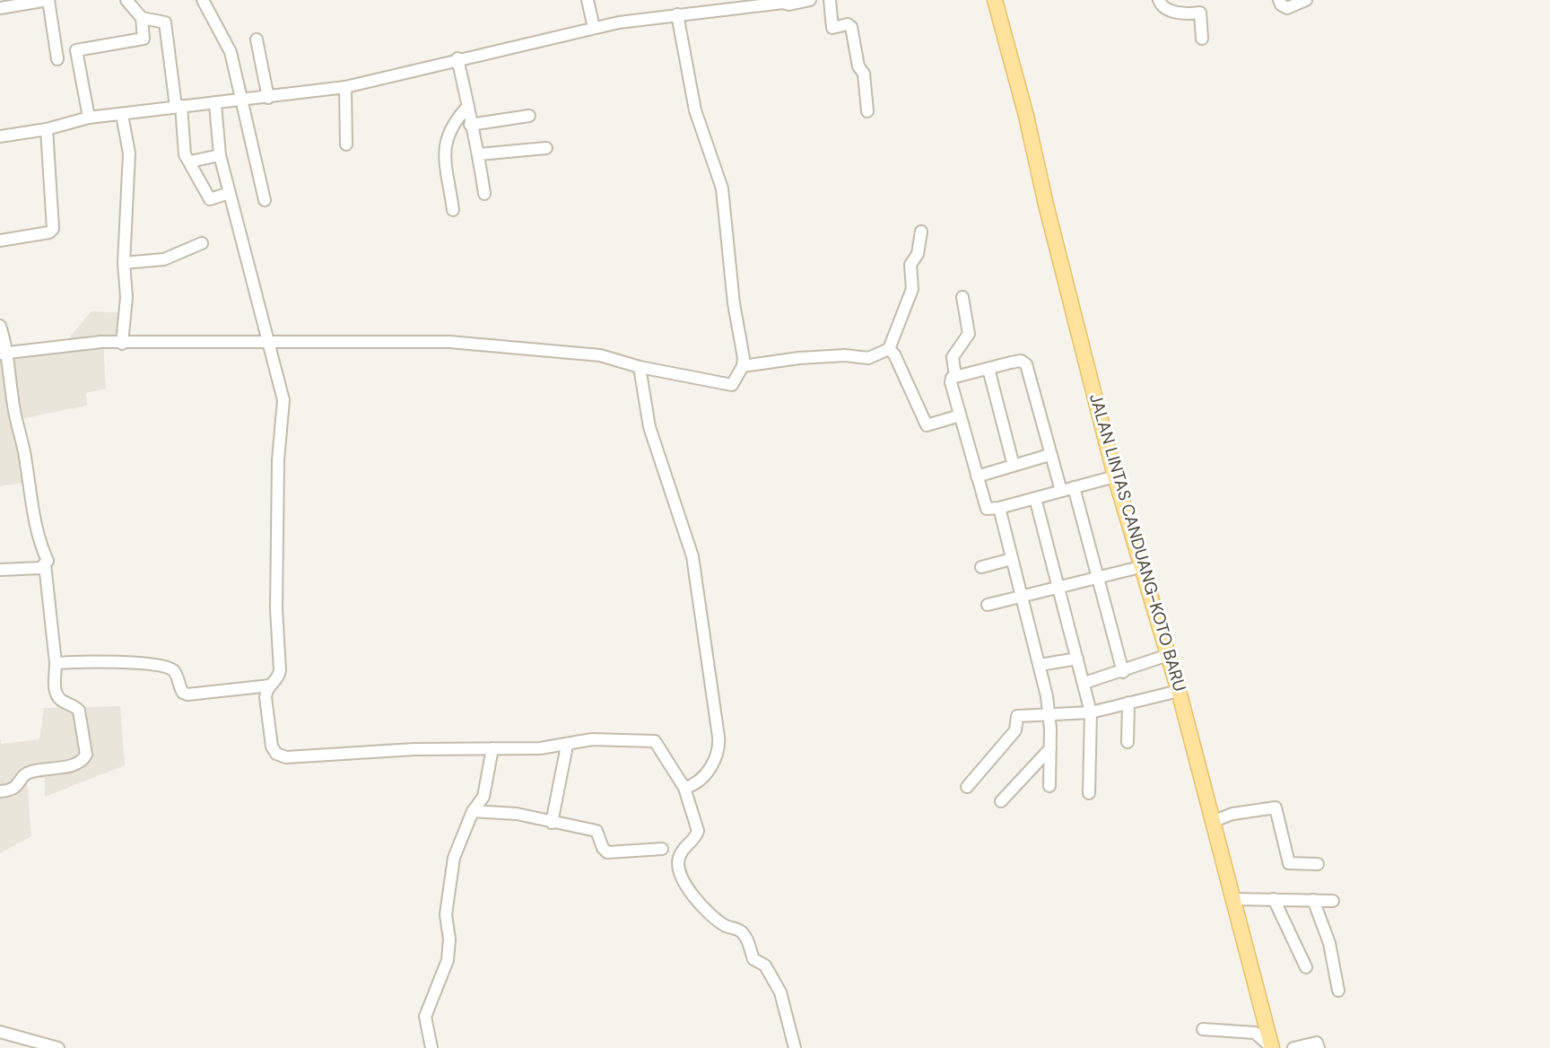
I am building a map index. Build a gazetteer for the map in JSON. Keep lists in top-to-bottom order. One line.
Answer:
{"streets":{"main road":["JALAN LINTAS CANDUANG-KOTO BARU"]}}
